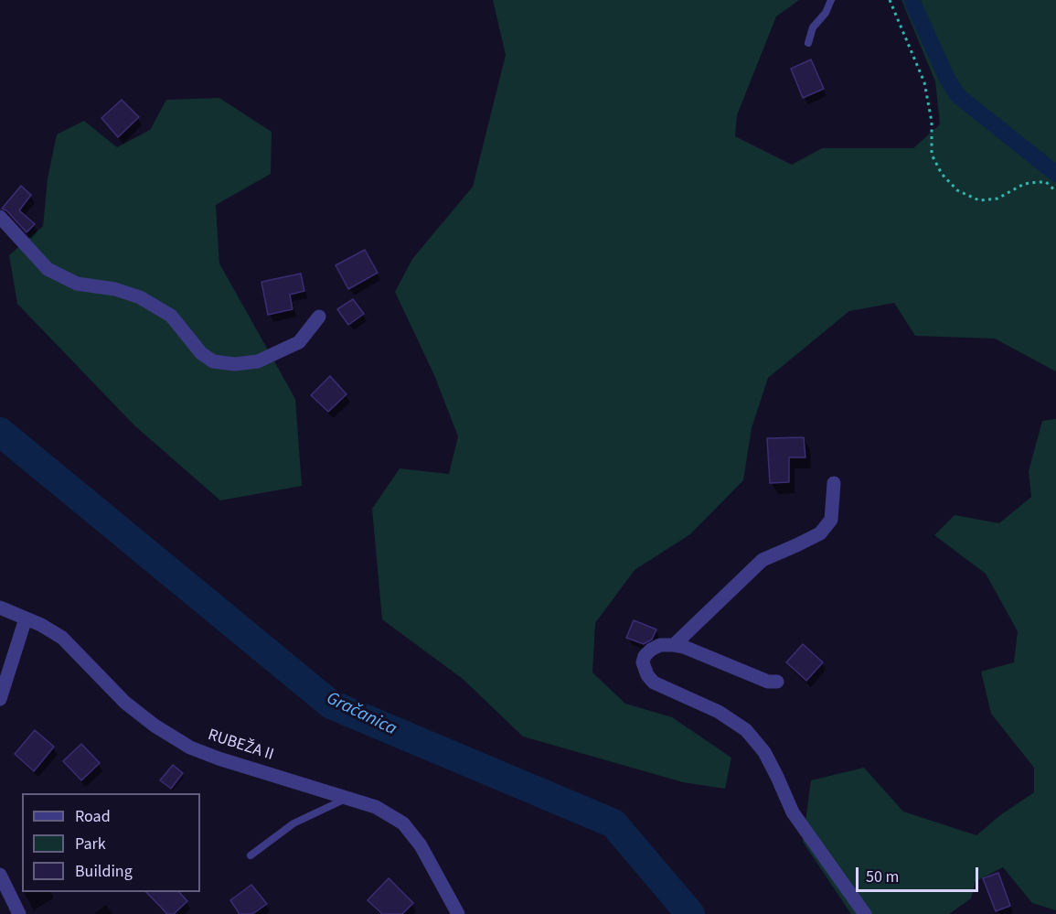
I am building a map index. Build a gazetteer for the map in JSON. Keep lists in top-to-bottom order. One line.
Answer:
{"streets":{"street":["RUBEŽA II"]},"water":["Gračanica"],"legend":["Road","Park","Building"],"scale_bar":"50 m"}
